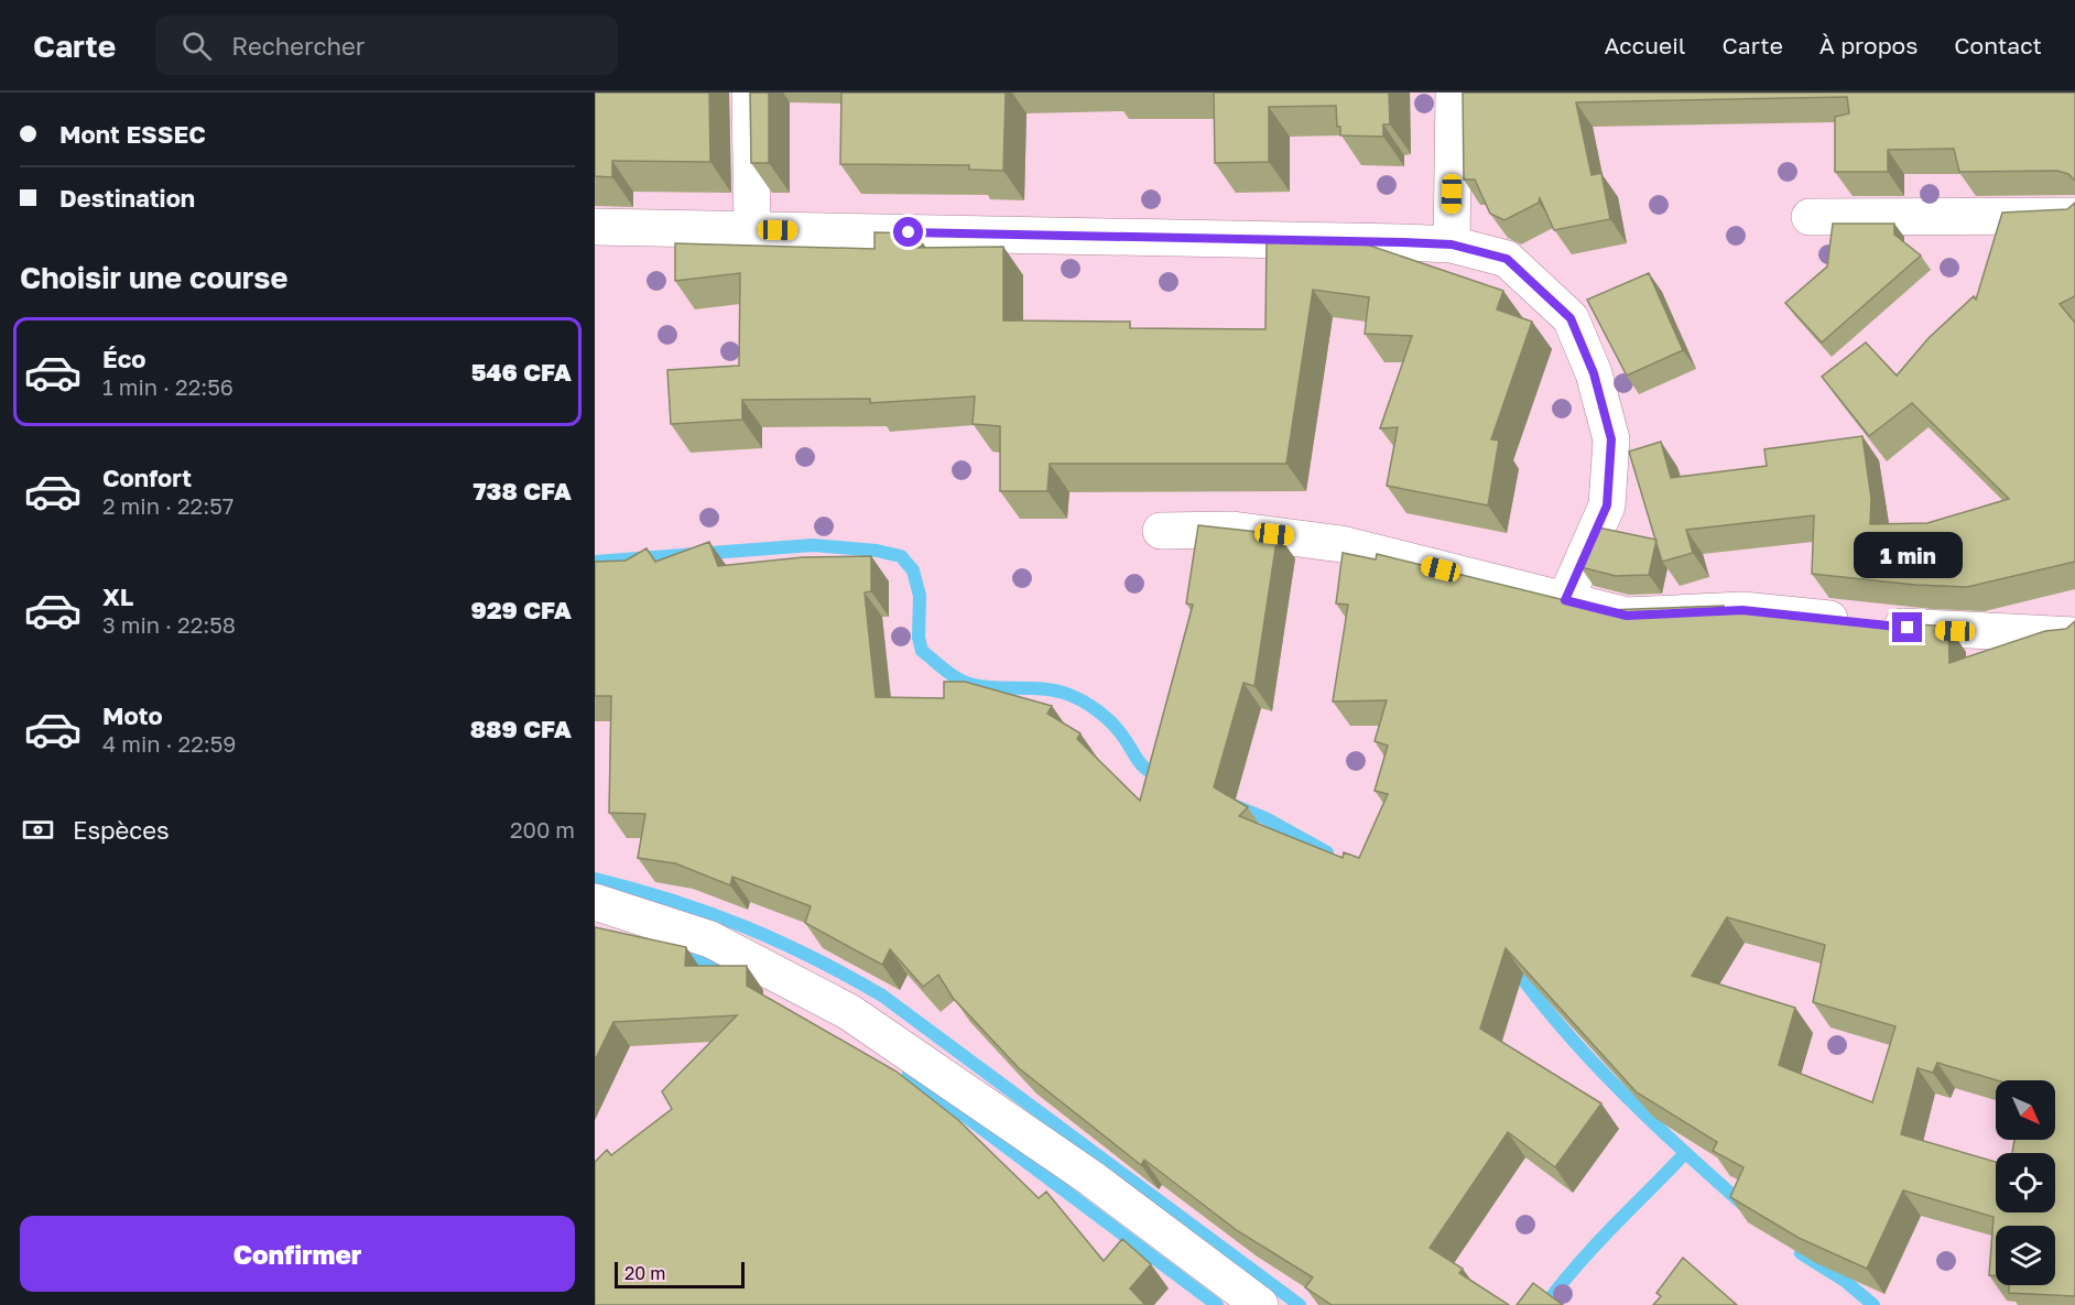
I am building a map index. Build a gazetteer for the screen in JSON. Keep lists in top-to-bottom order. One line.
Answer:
{"scale_bar":"20 m","north":"bottom right","page":{"header":"Carte","search":"Rechercher","nav":["Accueil","Carte","À propos","Contact"],"banner":["Mont ESSEC","Destination"],"heading":"Choisir une course","list":[{"name":"Éco","note":"1 min · 22:56","value":"546 CFA"},{"name":"Confort","note":"2 min · 22:57","value":"738 CFA"},{"name":"XL","note":"3 min · 22:58","value":"929 CFA"},{"name":"Moto","note":"4 min · 22:59","value":"889 CFA"}],"bubble":"1 min","pay":["Espèces","200 m"],"buttons":"Confirmer","scale":"20 m"}}
